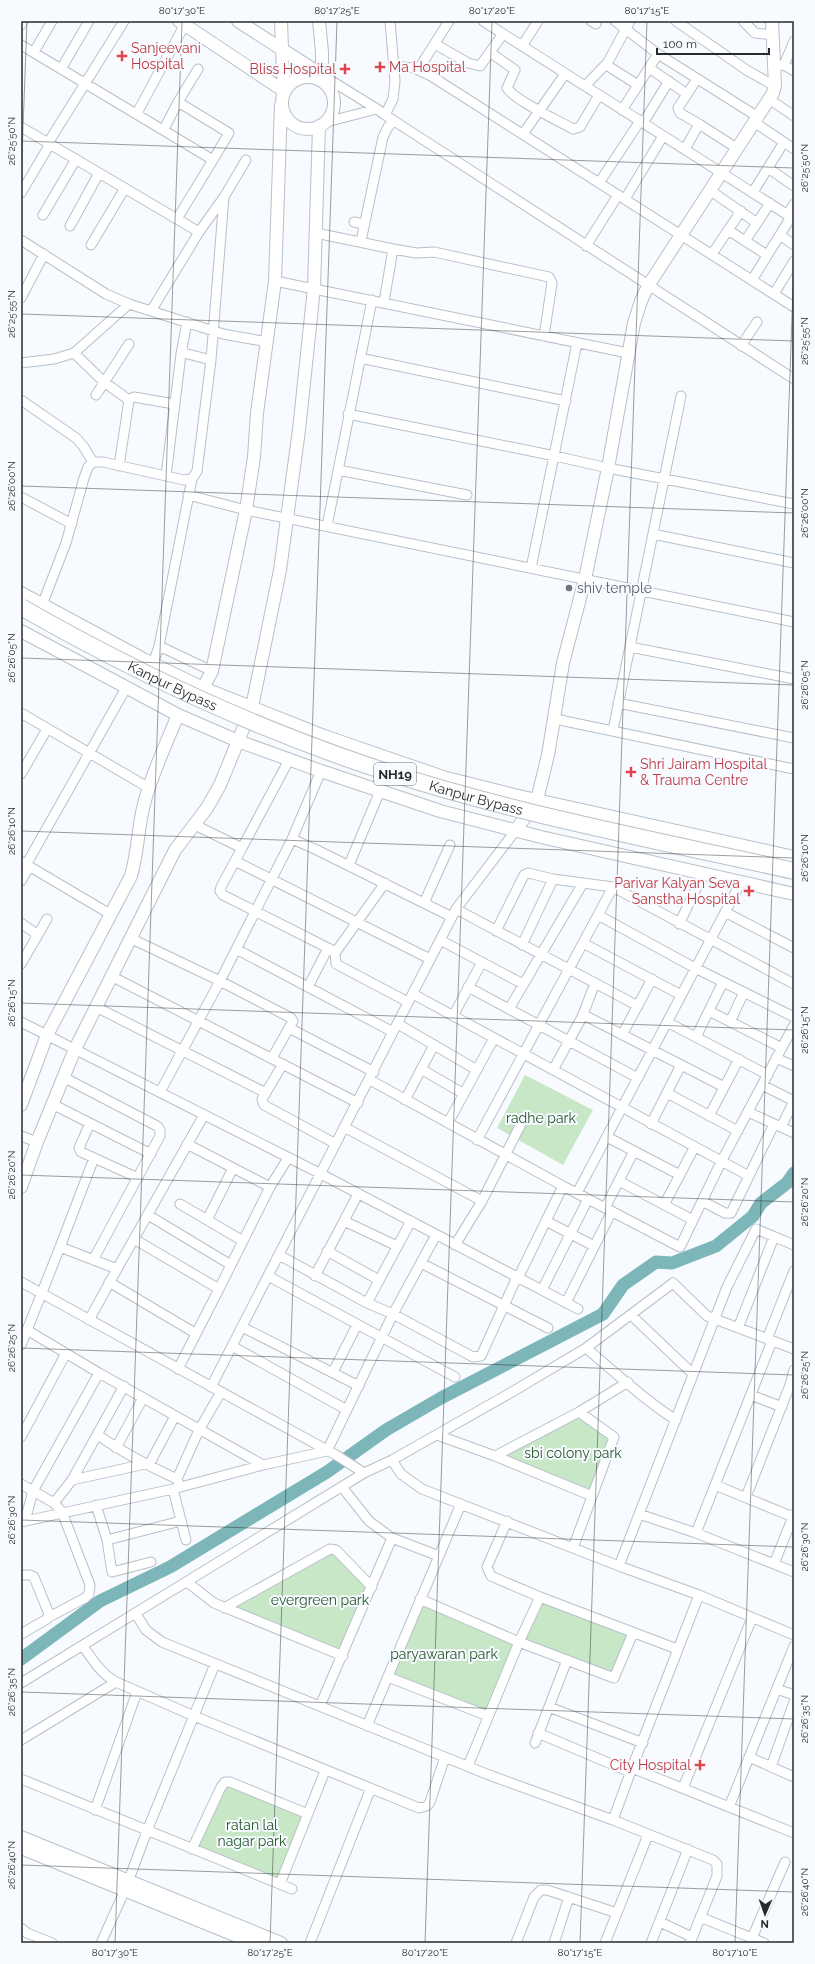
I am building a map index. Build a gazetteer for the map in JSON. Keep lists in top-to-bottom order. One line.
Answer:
{"streets":{"highway":["Kanpur Bypass","NH19"]},"parks":["radhe park","sbi colony park","evergreen park","paryawaran park","ratan lal nagar park"],"places":{"health":["Sanjeevani Hospital","Ma Hospital","Bliss Hospital","Shri Jairam Hospital & Trauma Centre","Parivar Kalyan Seva Sanstha Hospital","City Hospital"],"other":["shiv temple"]},"scale_bar":"100 m","north":"bottom","coordinates":["80°17'30\"E","80°17'25\"E","80°17'20\"E","80°17'15\"E","26°25'50\"N","26°25'55\"N","26°26'00\"N","26°26'05\"N","26°26'10\"N","26°26'15\"N","26°26'20\"N","26°26'25\"N","26°26'30\"N","26°26'35\"N","26°26'40\"N","80°17'10\"E"]}
